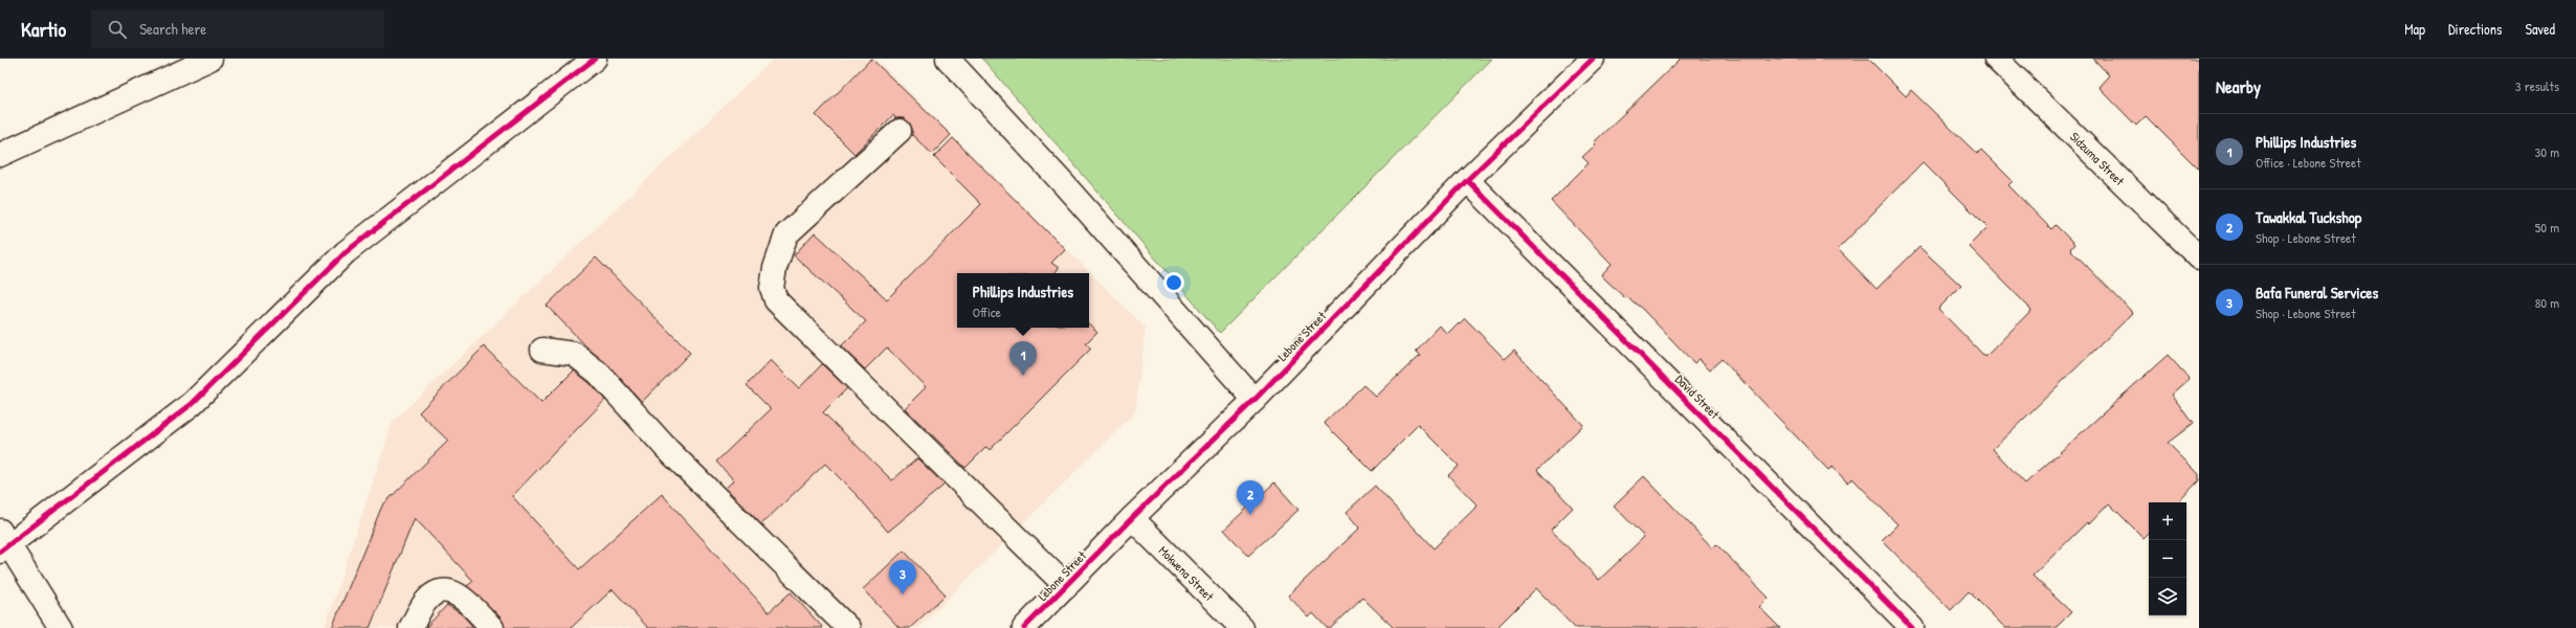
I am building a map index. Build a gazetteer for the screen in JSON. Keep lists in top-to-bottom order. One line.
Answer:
{"streets":{"street":["Sidzuma Street","Lebone Street","David Street","Mokwena Street"]},"crossings":[["Lebone Street","David Street"],["Lebone Street","Mokwena Street"]],"page":{"header":"Kartio","search":"Search here","nav":["Map","Directions","Saved"],"heading":["Nearby","3 results"],"list":[{"mark":"1","name":"Phillips Industries","note":"Office · Lebone Street","value":"30 m"},{"mark":"2","name":"Tawakkal Tuckshop","note":"Shop · Lebone Street","value":"50 m"},{"mark":"3","name":"Bafa Funeral Services","note":"Shop · Lebone Street","value":"80 m"}],"popup":["Phillips Industries","Office"],"pins":["1","2","3"],"map_buttons":["+","−"]}}
